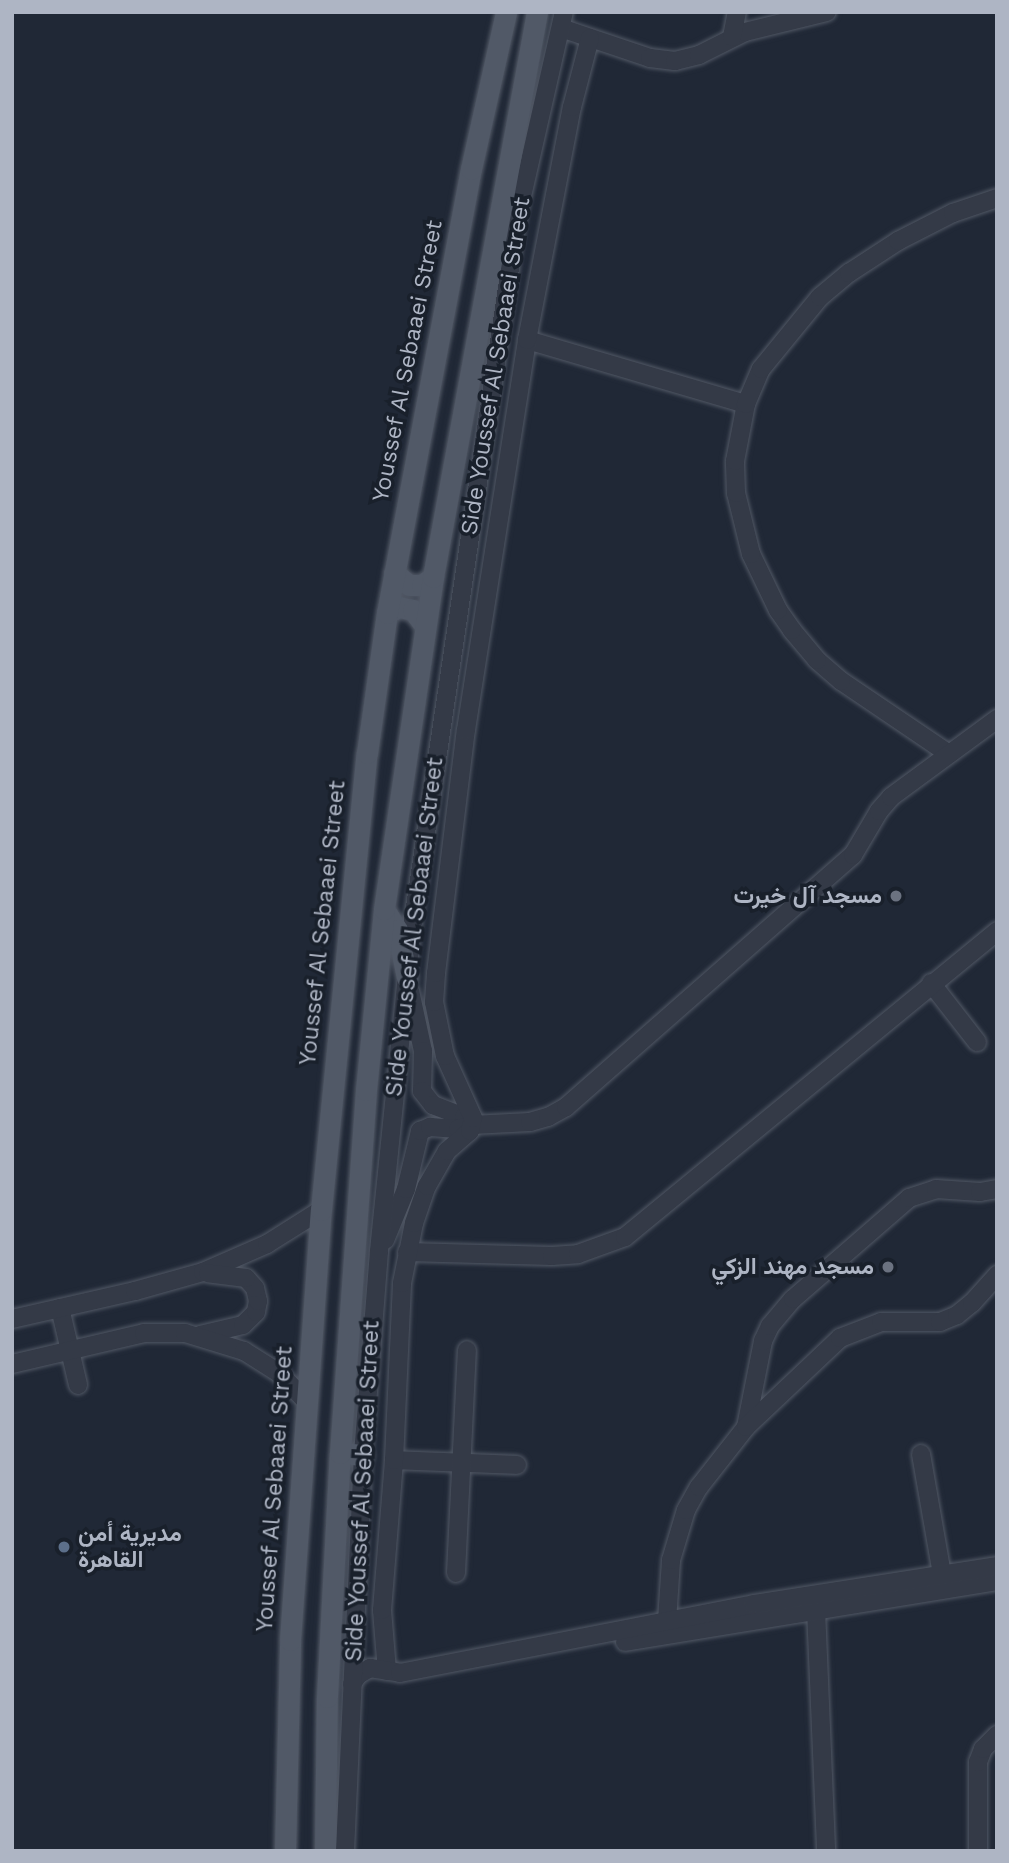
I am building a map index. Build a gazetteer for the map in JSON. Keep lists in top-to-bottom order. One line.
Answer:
{"streets":{"main road":["Youssef Al Sebaaei Street"],"street":["Side Youssef Al Sebaaei Street"]},"places":["مسجد آل خيرت","مسجد مهند الزكي","مديرية أمن القاهرة"]}
